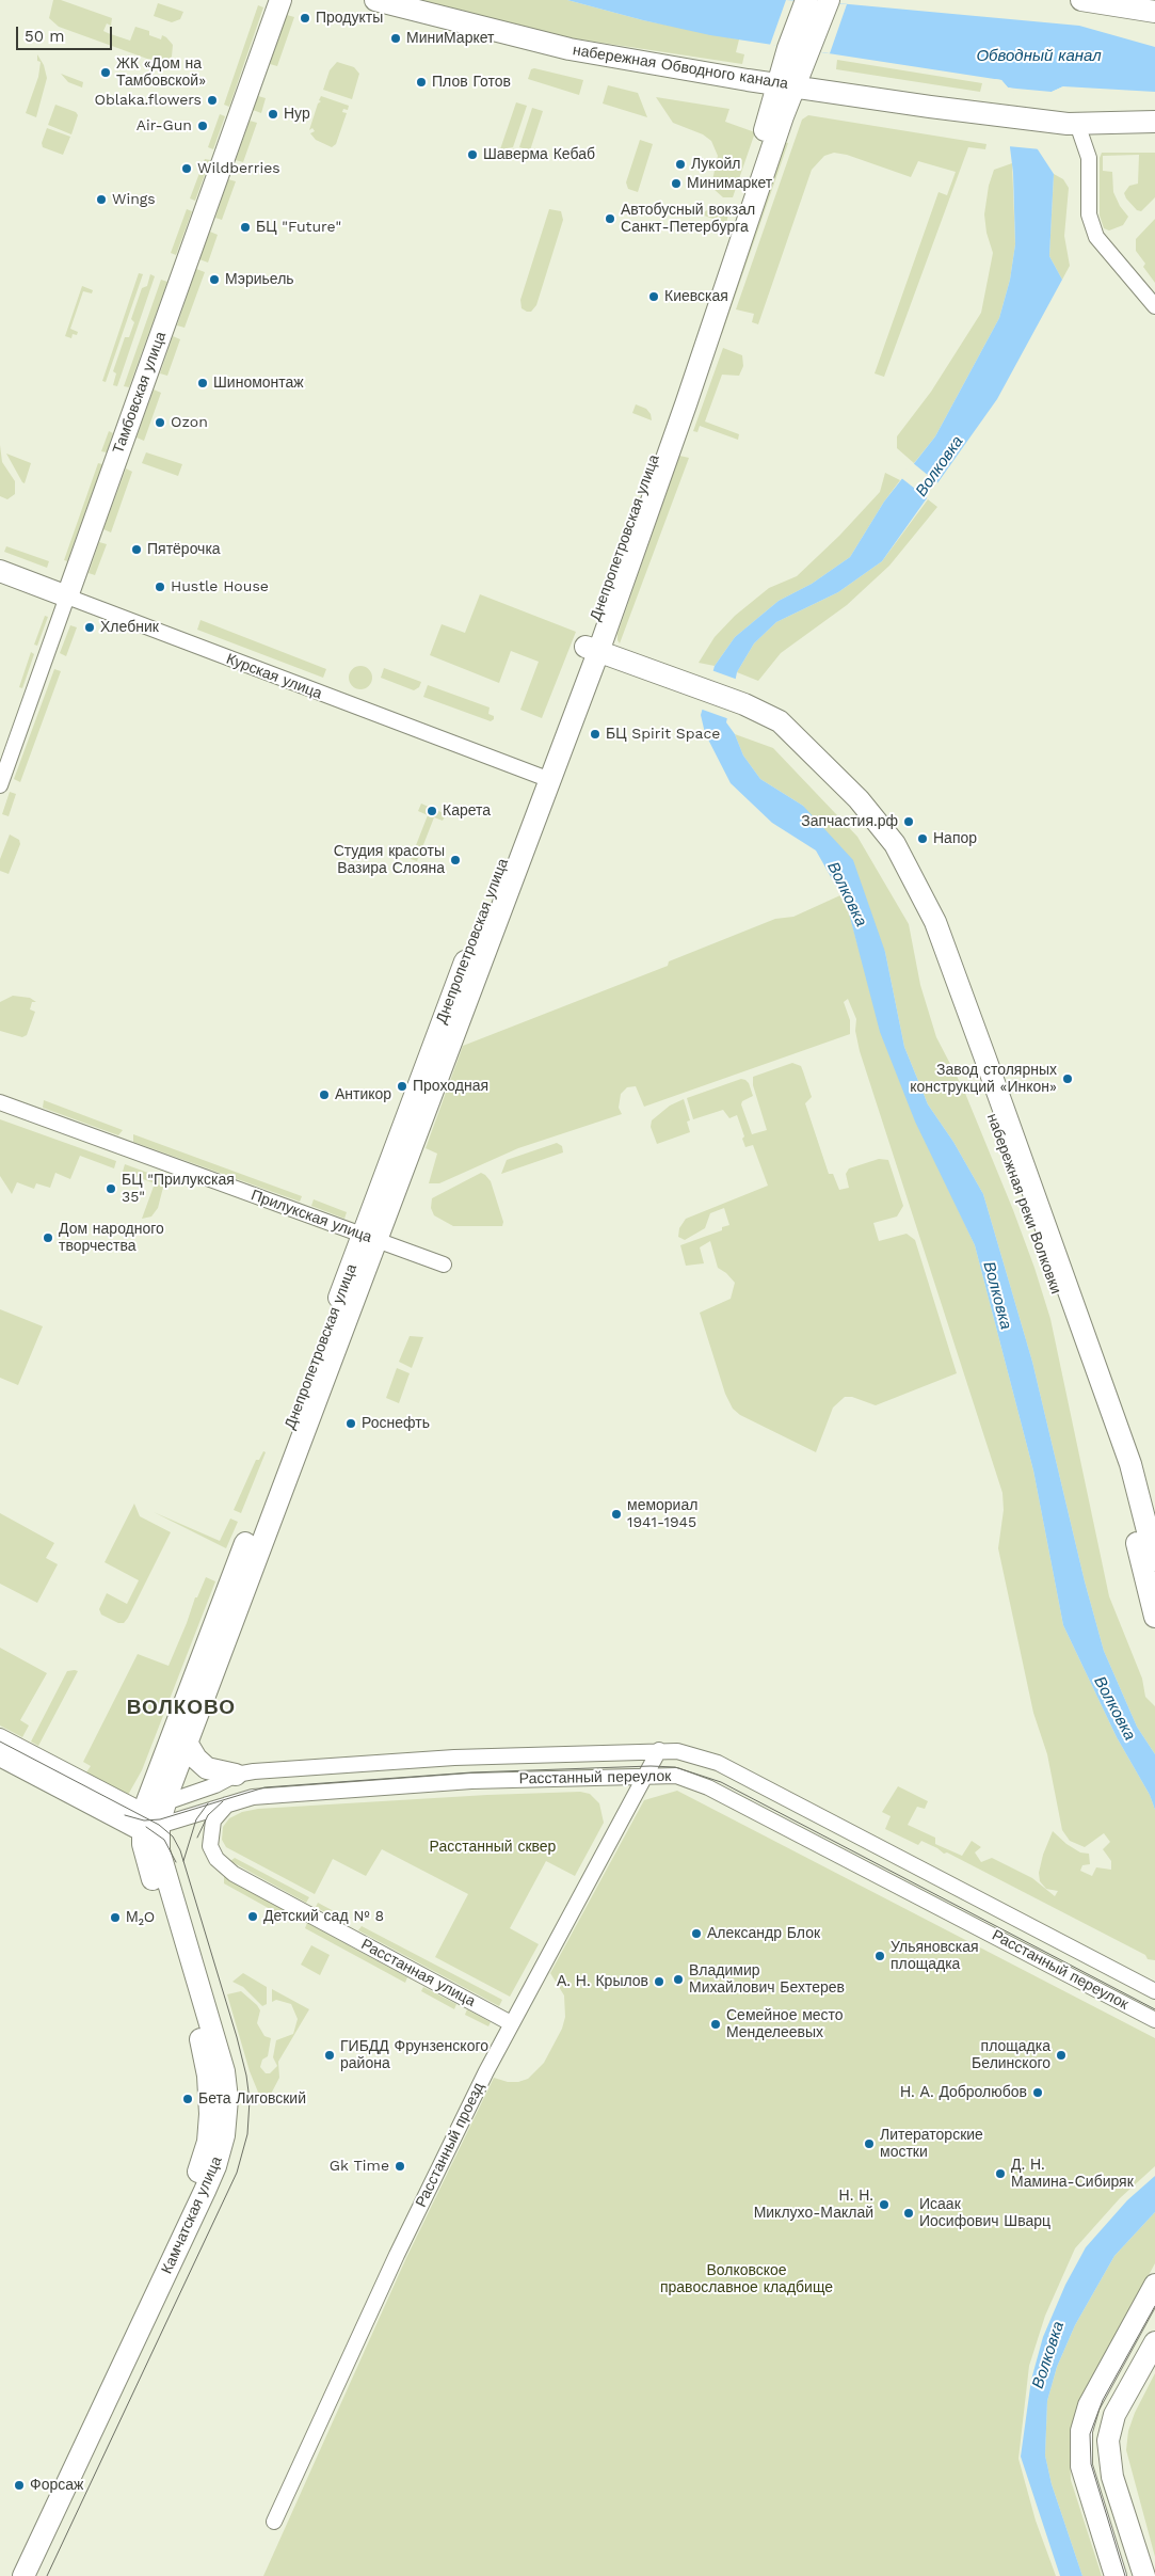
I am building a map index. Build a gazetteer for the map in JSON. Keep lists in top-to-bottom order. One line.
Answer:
{"streets":{"main road":["набережная Обводного канала","Тамбовская улица","Днепропетровская улица","Курская улица","набережная реки Волковки","Камчатская улица"],"street":["Прилукская улица","Расстанный переулок","Расстанная улица","Расстанный проезд"]},"crossings":[["набережная Обводного канала","Днепропетровская улица"],["Тамбовская улица","Курская улица"],["Днепропетровская улица","Курская улица"],["Днепропетровская улица","набережная реки Волковки"],["Днепропетровская улица","Прилукская улица"],["Днепропетровская улица","Расстанный переулок"],["Днепропетровская улица","Камчатская улица"],["Расстанный переулок","Расстанная улица"],["Расстанный переулок","Расстанный проезд"],["Расстанный переулок","Камчатская улица"],["Расстанная улица","Расстанный проезд"]],"districts":["ВОЛКОВО"],"water":["Обводный канал","Волковка"],"parks":["Расстанный сквер","Волковское православное кладбище"],"places":["Продукты","МиниМаркет","ЖК «Дом на Тамбовской»","Плов Готов","Oblaka.flowers","Нур","Air-Gun","Шаверма Кебаб","Лукойл","Wildberries","Минимаркет","Wings","Автобусный вокзал Санкт-Петербурга","БЦ \"Future\"","Мэриьель","Киевская","Шиномонтаж","Ozon","Пятёрочка","Hustle House","Хлебник","БЦ Spirit Space","Карета","Запчастия.рф","Напор","Студия красоты Вазира Слояна","Завод столярных конструкций «Инкон»","Проходная","Антикор","БЦ \"Прилукская 35\"","Дом народного творчества","Роснефть","мемориал 1941-1945","Детский сад № 8","М₂O","Александр Блок","Ульяновская площадка","Владимир Михайлович Бехтерев","А. Н. Крылов","Семейное место Менделеевых","ГИБДД Фрунзенского района","площадка Белинского","Н. А. Добролюбов","Бета Лиговский","Литераторские мостки","Gk Time","Д. Н. Мамина-Сибиряк","Н. Н. Миклухо-Маклай","Исаак Иосифович Шварц","Форсаж"],"scale_bar":"50 m"}
